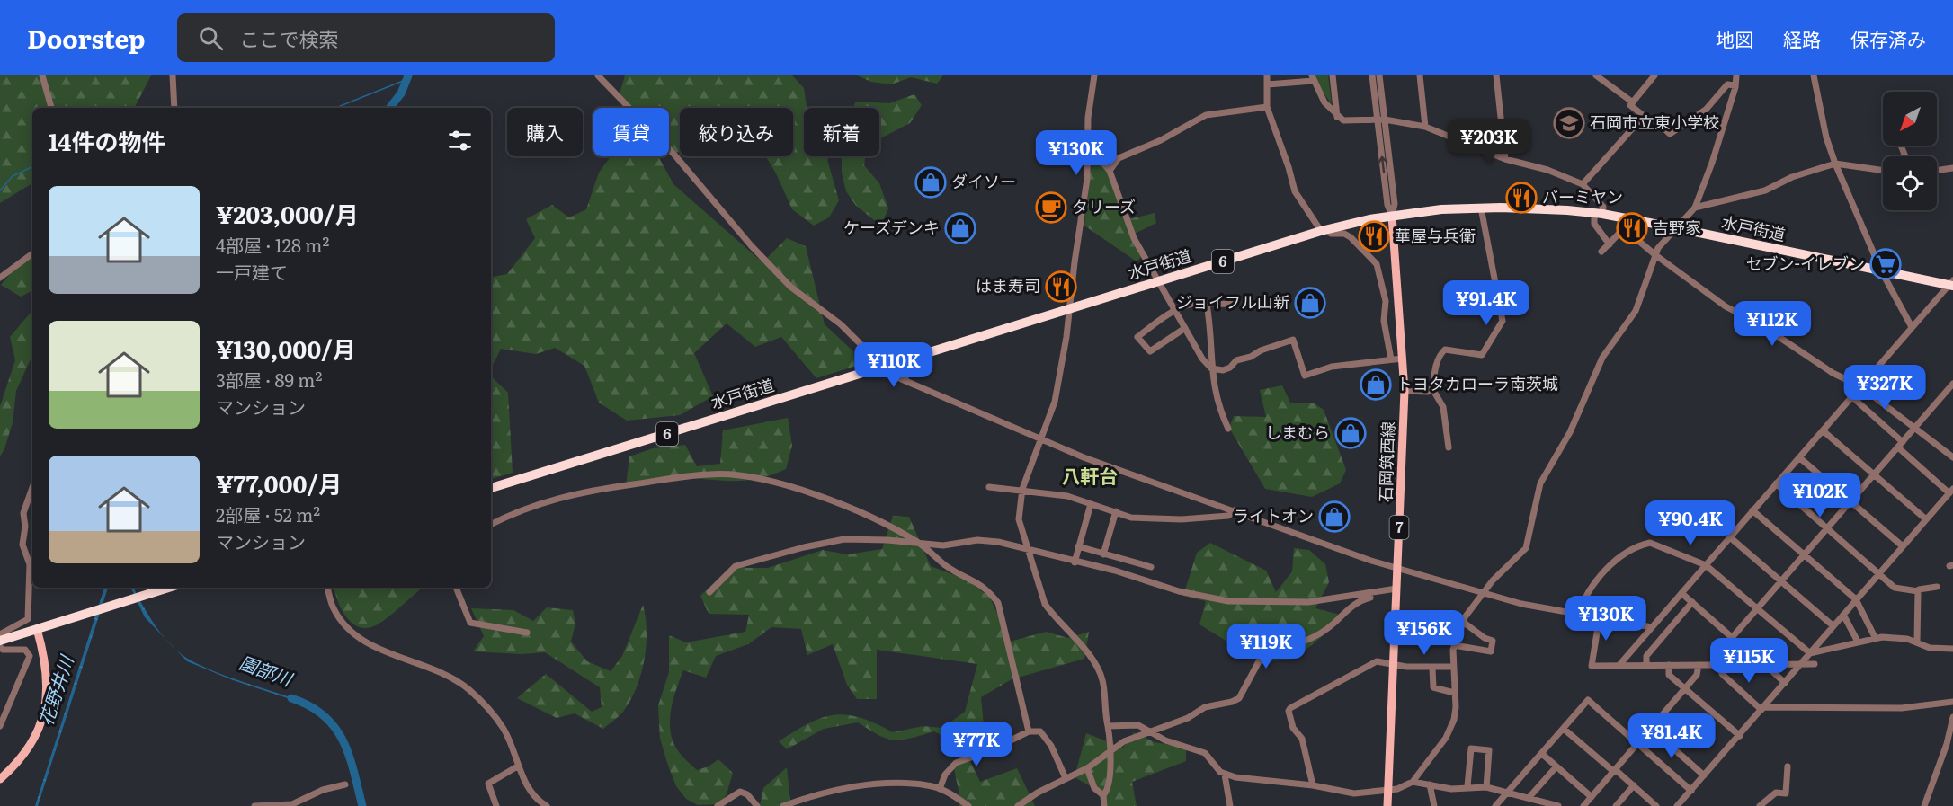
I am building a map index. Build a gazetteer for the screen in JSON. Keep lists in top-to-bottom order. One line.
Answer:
{"streets":{"highway":["水戸街道","6"],"main road":["石岡筑西線","7"]},"crossings":[["水戸街道","石岡筑西線"]],"districts":["八軒台"],"water":["園部川","花野井川"],"places":{"school or university":["石岡市立東小学校"],"shop":["ダイソー","ケーズデンキ","ジョイフル山新","トヨタカローラ南茨城","しまむら","ライトオン"],"restaurant":["バーミヤン","吉野家","華屋与兵衛","はま寿司"],"cafe":["タリーズ"],"supermarket":["セブン-イレブン"]},"north":"bottom left","page":{"header":"Doorstep","search":"ここで検索","nav":["地図","経路","保存済み"],"chip":["購入","賃貸","絞り込み","新着"],"heading":"14件の物件","price":["¥203K","¥130K","¥91.4K","¥112K","¥110K","¥327K","¥102K","¥90.4K","¥130K","¥156K","¥119K","¥115K","¥81.4K","¥77K"],"list":[{"name":"¥203,000/月","note":"4部屋 · 128 m² · 一戸建て"},{"name":"¥130,000/月","note":"3部屋 · 89 m² · マンション"},{"name":"¥77,000/月","note":"2部屋 · 52 m² · マンション"}]}}
